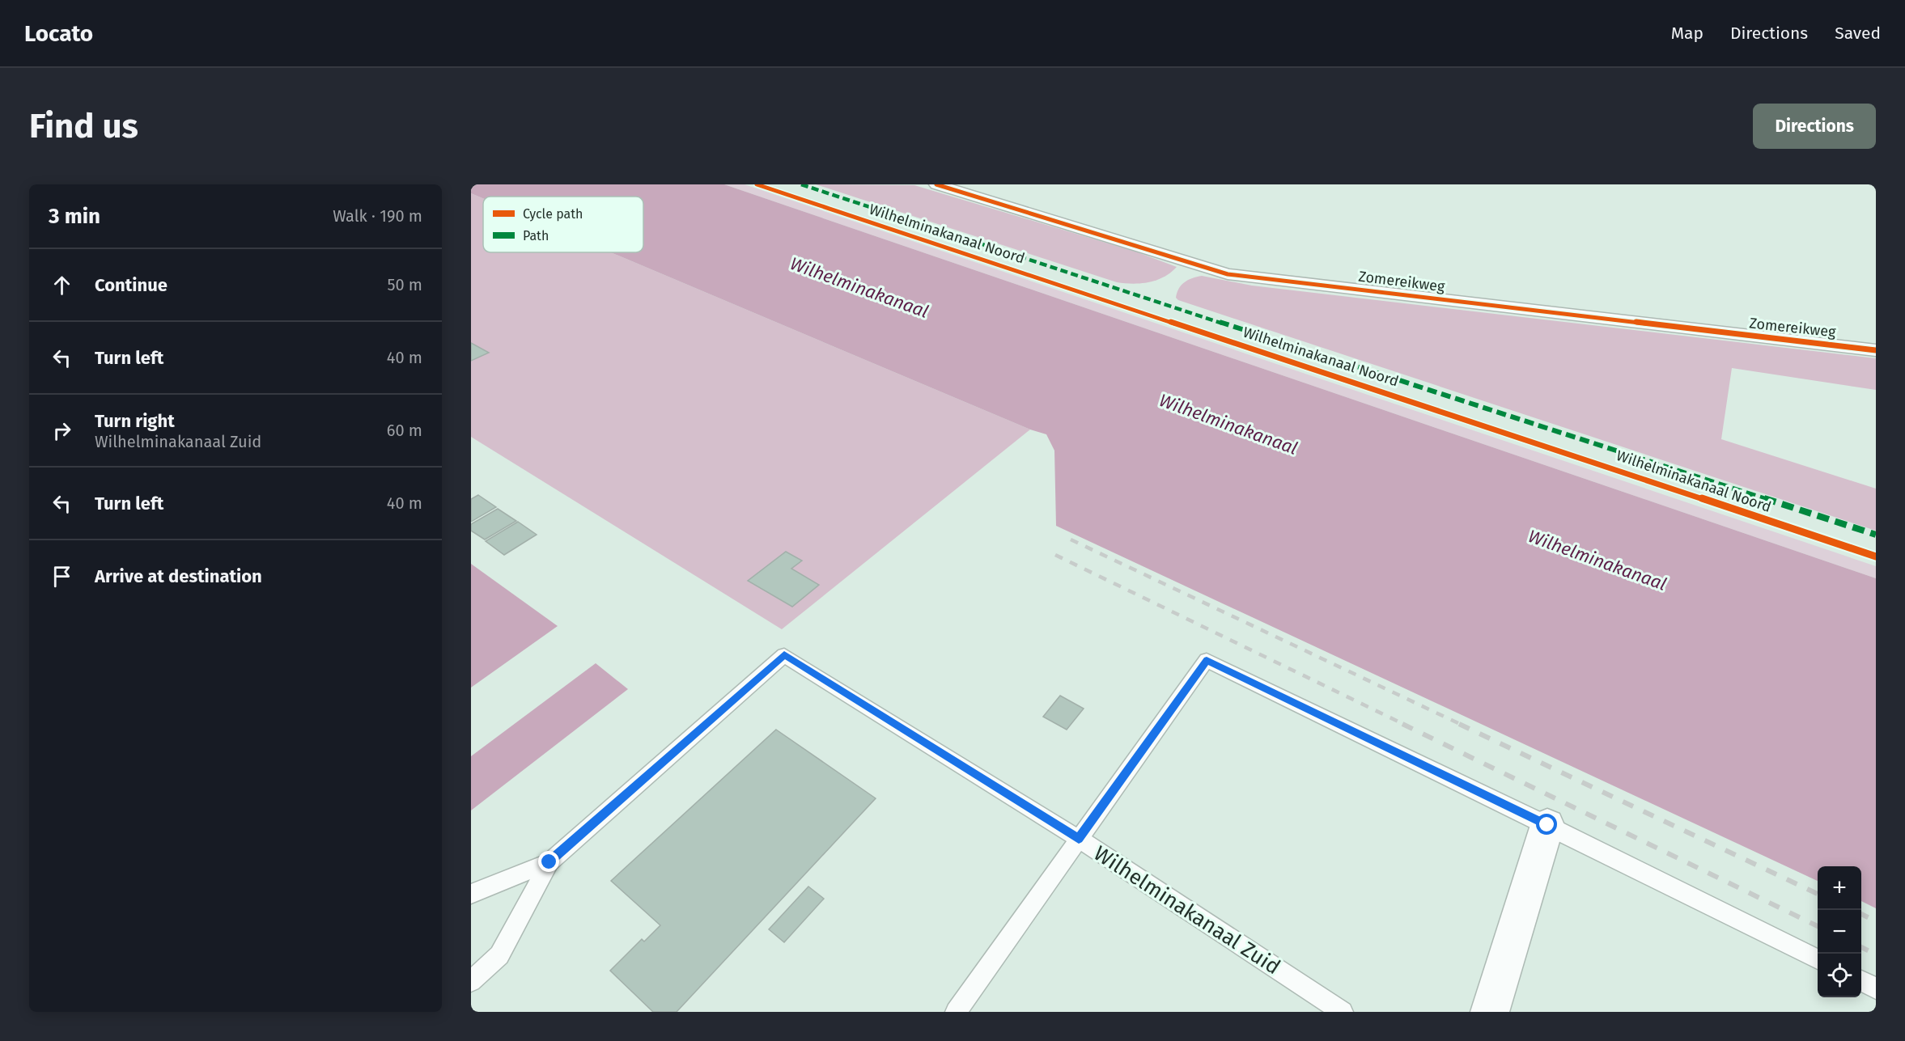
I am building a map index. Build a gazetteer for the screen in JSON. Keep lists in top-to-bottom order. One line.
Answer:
{"streets":{"street":["Zomereikweg"],"lane":["Wilhelminakanaal Zuid"],"cycle path":["Wilhelminakanaal Noord"]},"water":["Wilhelminakanaal"],"legend":["Cycle path","Path"],"page":{"header":"Locato","nav":["Map","Directions","Saved"],"buttons":"Directions","title":"Find us","heading":["3 min","Walk · 190 m"],"list":[["Continue","50 m"],["Turn left","40 m"],["Turn right","Wilhelminakanaal Zuid","60 m"],["Turn left","40 m"],"Arrive at destination"],"map_buttons":["+","−"]}}
